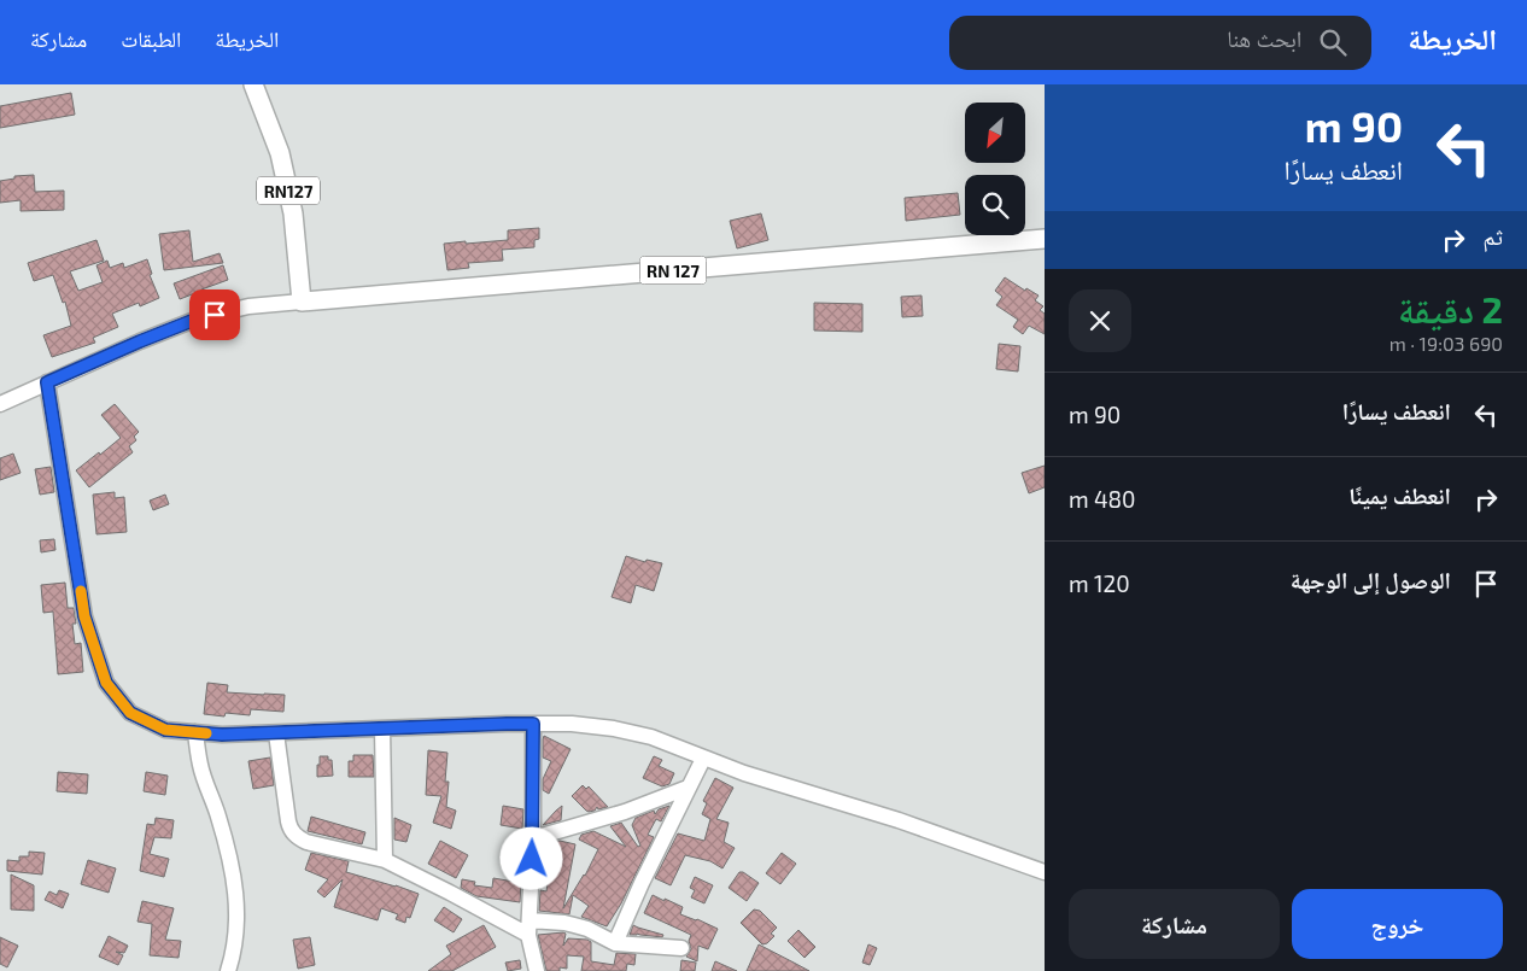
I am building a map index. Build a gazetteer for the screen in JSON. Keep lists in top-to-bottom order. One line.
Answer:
{"streets":{"main road":["RN127","RN 127"]},"crossings":[["RN127","RN 127"]],"north":"bottom left","page":{"header":"الخريطة","search":"ابحث هنا","nav":["الخريطة","الطبقات","مشاركة"],"turn":["90 m","انعطف يسارًا"],"then":"ثم","heading":["2 دقيقة","690 m · 19:03"],"list":[{"name":"انعطف يسارًا","value":"90 m"},{"name":"انعطف يمينًا","value":"480 m"},{"name":"الوصول إلى الوجهة","value":"120 m"}],"buttons":["خروج","مشاركة"]}}
